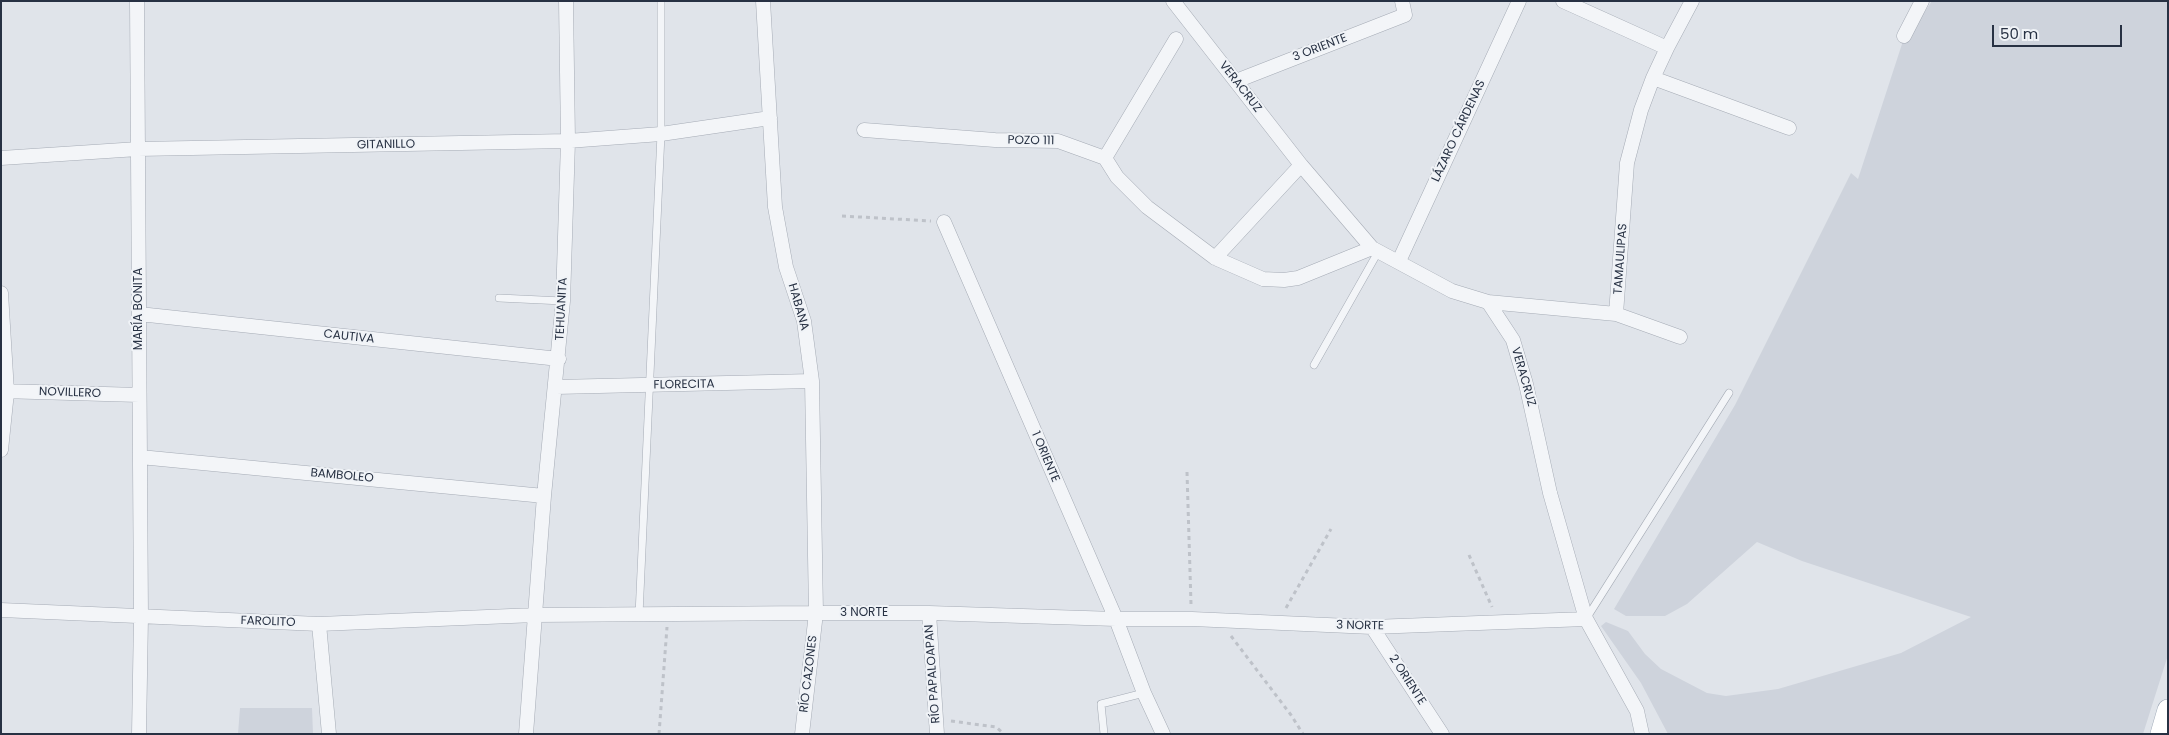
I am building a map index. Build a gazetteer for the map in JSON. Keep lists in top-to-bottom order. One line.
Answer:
{"streets":{"street":["3 ORIENTE","VERACRUZ","LÁZARO CÁRDENAS","POZO 111","GITANILLO","TAMAULIPAS","HABANA","MARÍA BONITA","TEHUANITA","CAUTIVA","FLORECITA","NOVILLERO","1 ORIENTE","BAMBOLEO","3 NORTE","FAROLITO","RÍO CAZONES","RÍO PAPALOAPAN","2 ORIENTE"]},"crossings":[["3 ORIENTE","VERACRUZ"],["VERACRUZ","LÁZARO CÁRDENAS"],["VERACRUZ","3 NORTE"],["GITANILLO","HABANA"],["GITANILLO","MARÍA BONITA"],["GITANILLO","TEHUANITA"],["HABANA","FLORECITA"],["HABANA","3 NORTE"],["HABANA","RÍO CAZONES"],["MARÍA BONITA","CAUTIVA"],["MARÍA BONITA","NOVILLERO"],["MARÍA BONITA","BAMBOLEO"],["MARÍA BONITA","FAROLITO"],["TEHUANITA","CAUTIVA"],["TEHUANITA","FLORECITA"],["TEHUANITA","BAMBOLEO"],["TEHUANITA","3 NORTE"],["TEHUANITA","FAROLITO"],["1 ORIENTE","3 NORTE"],["3 NORTE","FAROLITO"],["3 NORTE","RÍO CAZONES"],["3 NORTE","RÍO PAPALOAPAN"],["3 NORTE","2 ORIENTE"]],"scale_bar":"50 m"}
